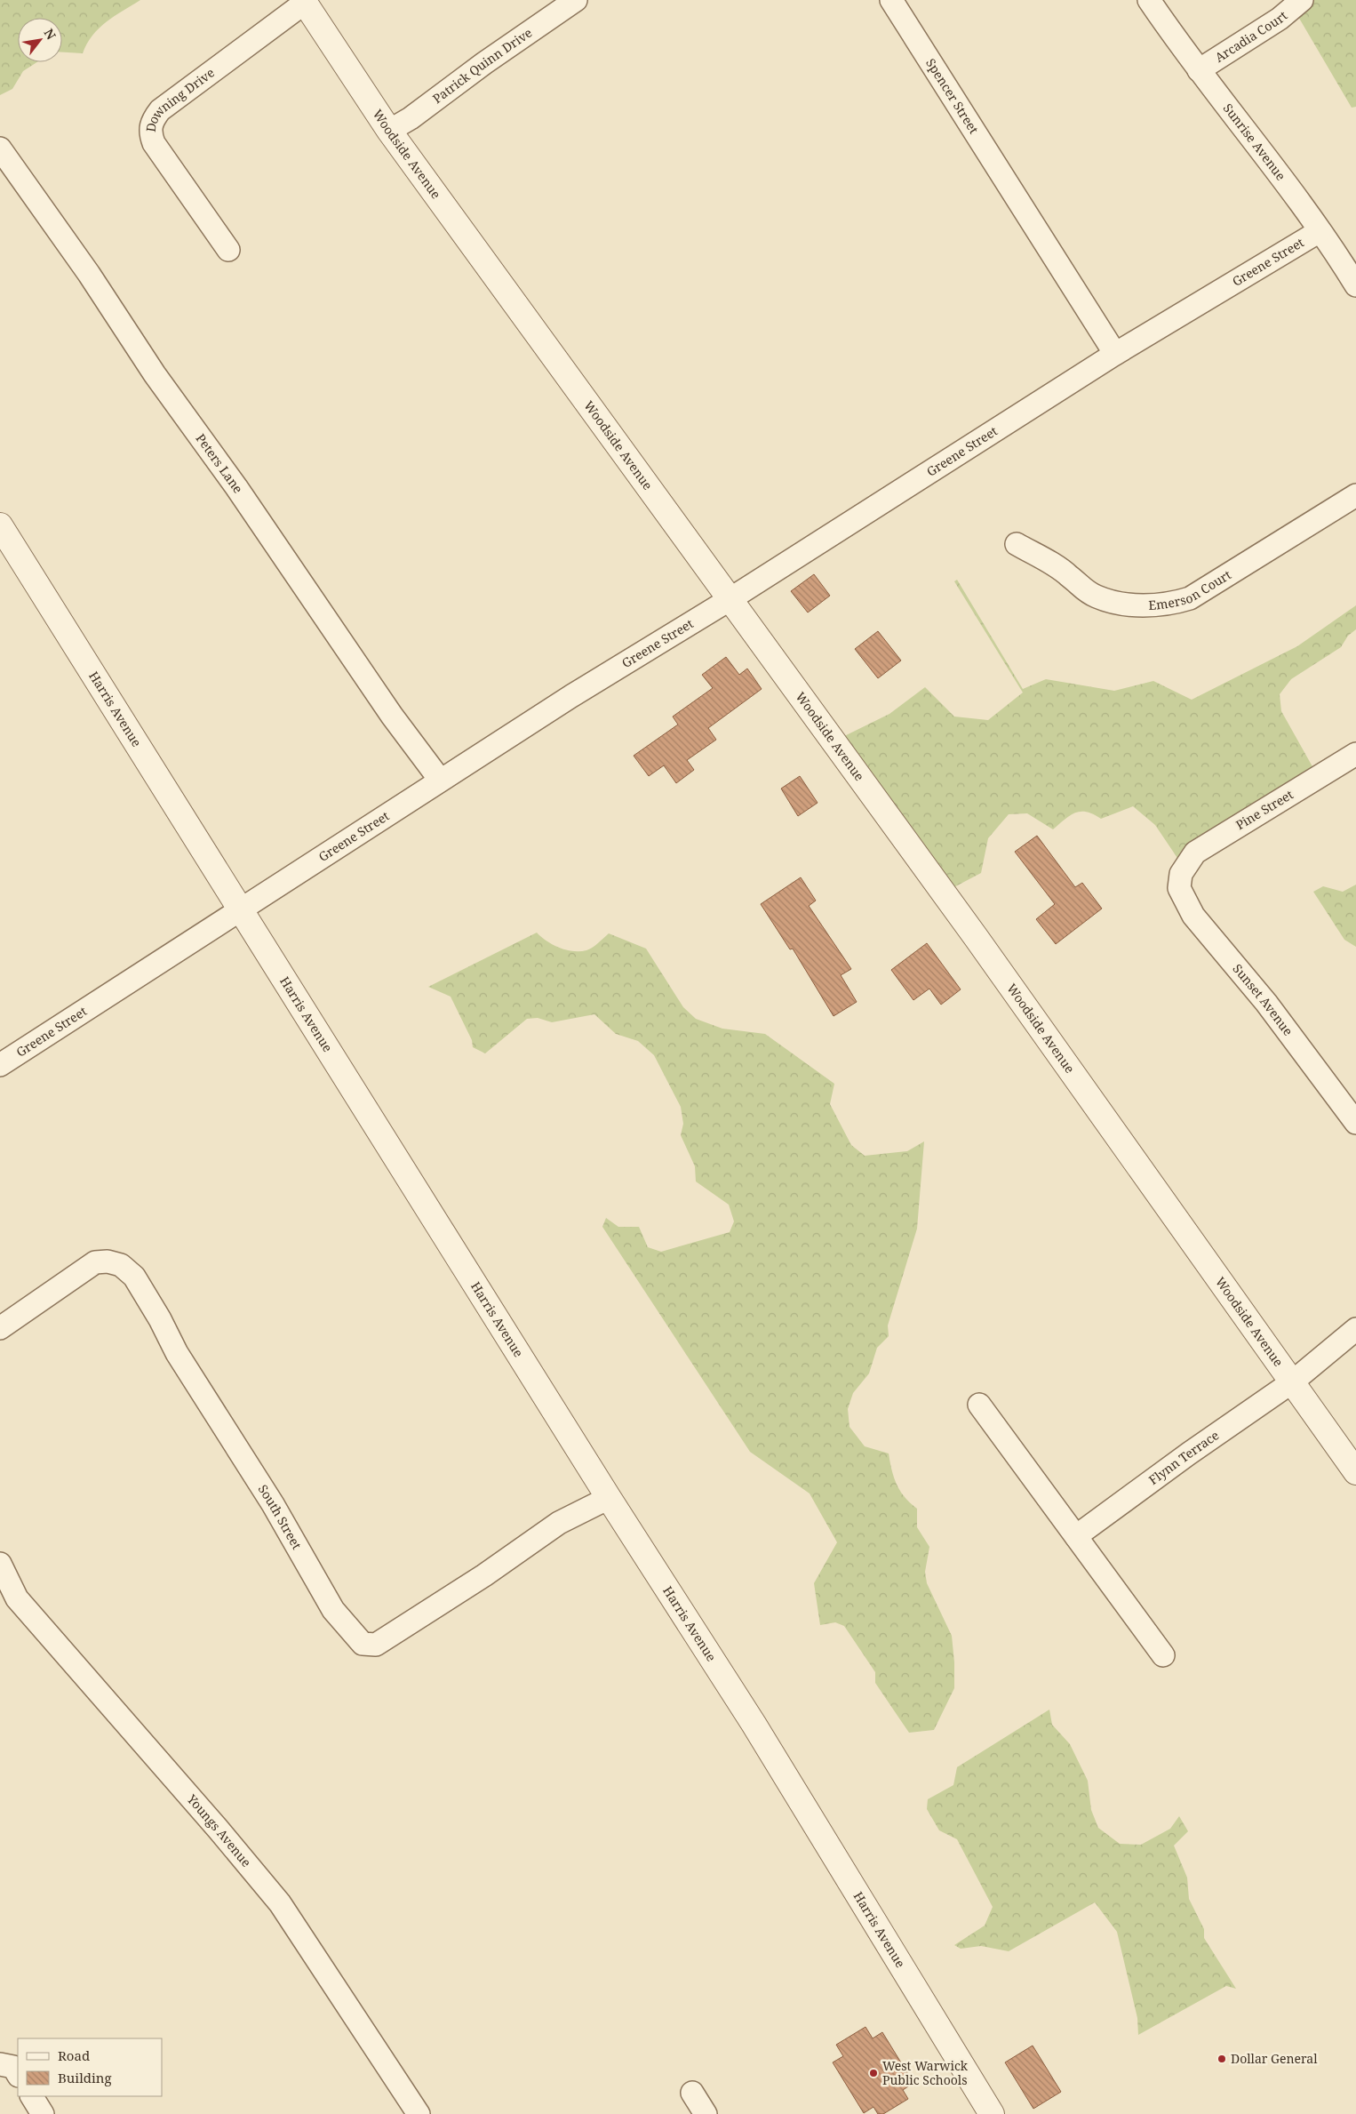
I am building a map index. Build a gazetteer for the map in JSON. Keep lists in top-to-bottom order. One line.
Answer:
{"streets":{"street":["Arcadia Court","Patrick Quinn Drive","Spencer Street","Downing Drive","Sunrise Avenue","Woodside Avenue","Greene Street","Peters Lane","Emerson Court","Harris Avenue","Pine Street","Sunset Avenue","Flynn Terrace","South Street","Youngs Avenue"]},"crossings":[["Arcadia Court","Sunrise Avenue"],["Patrick Quinn Drive","Woodside Avenue"],["Spencer Street","Greene Street"],["Downing Drive","Woodside Avenue"],["Sunrise Avenue","Greene Street"],["Woodside Avenue","Greene Street"],["Woodside Avenue","Flynn Terrace"],["Greene Street","Peters Lane"],["Greene Street","Harris Avenue"],["Harris Avenue","South Street"],["Pine Street","Sunset Avenue"]],"places":["Dollar General","West Warwick Public Schools"],"legend":["Road","Building"],"north":"top right"}
